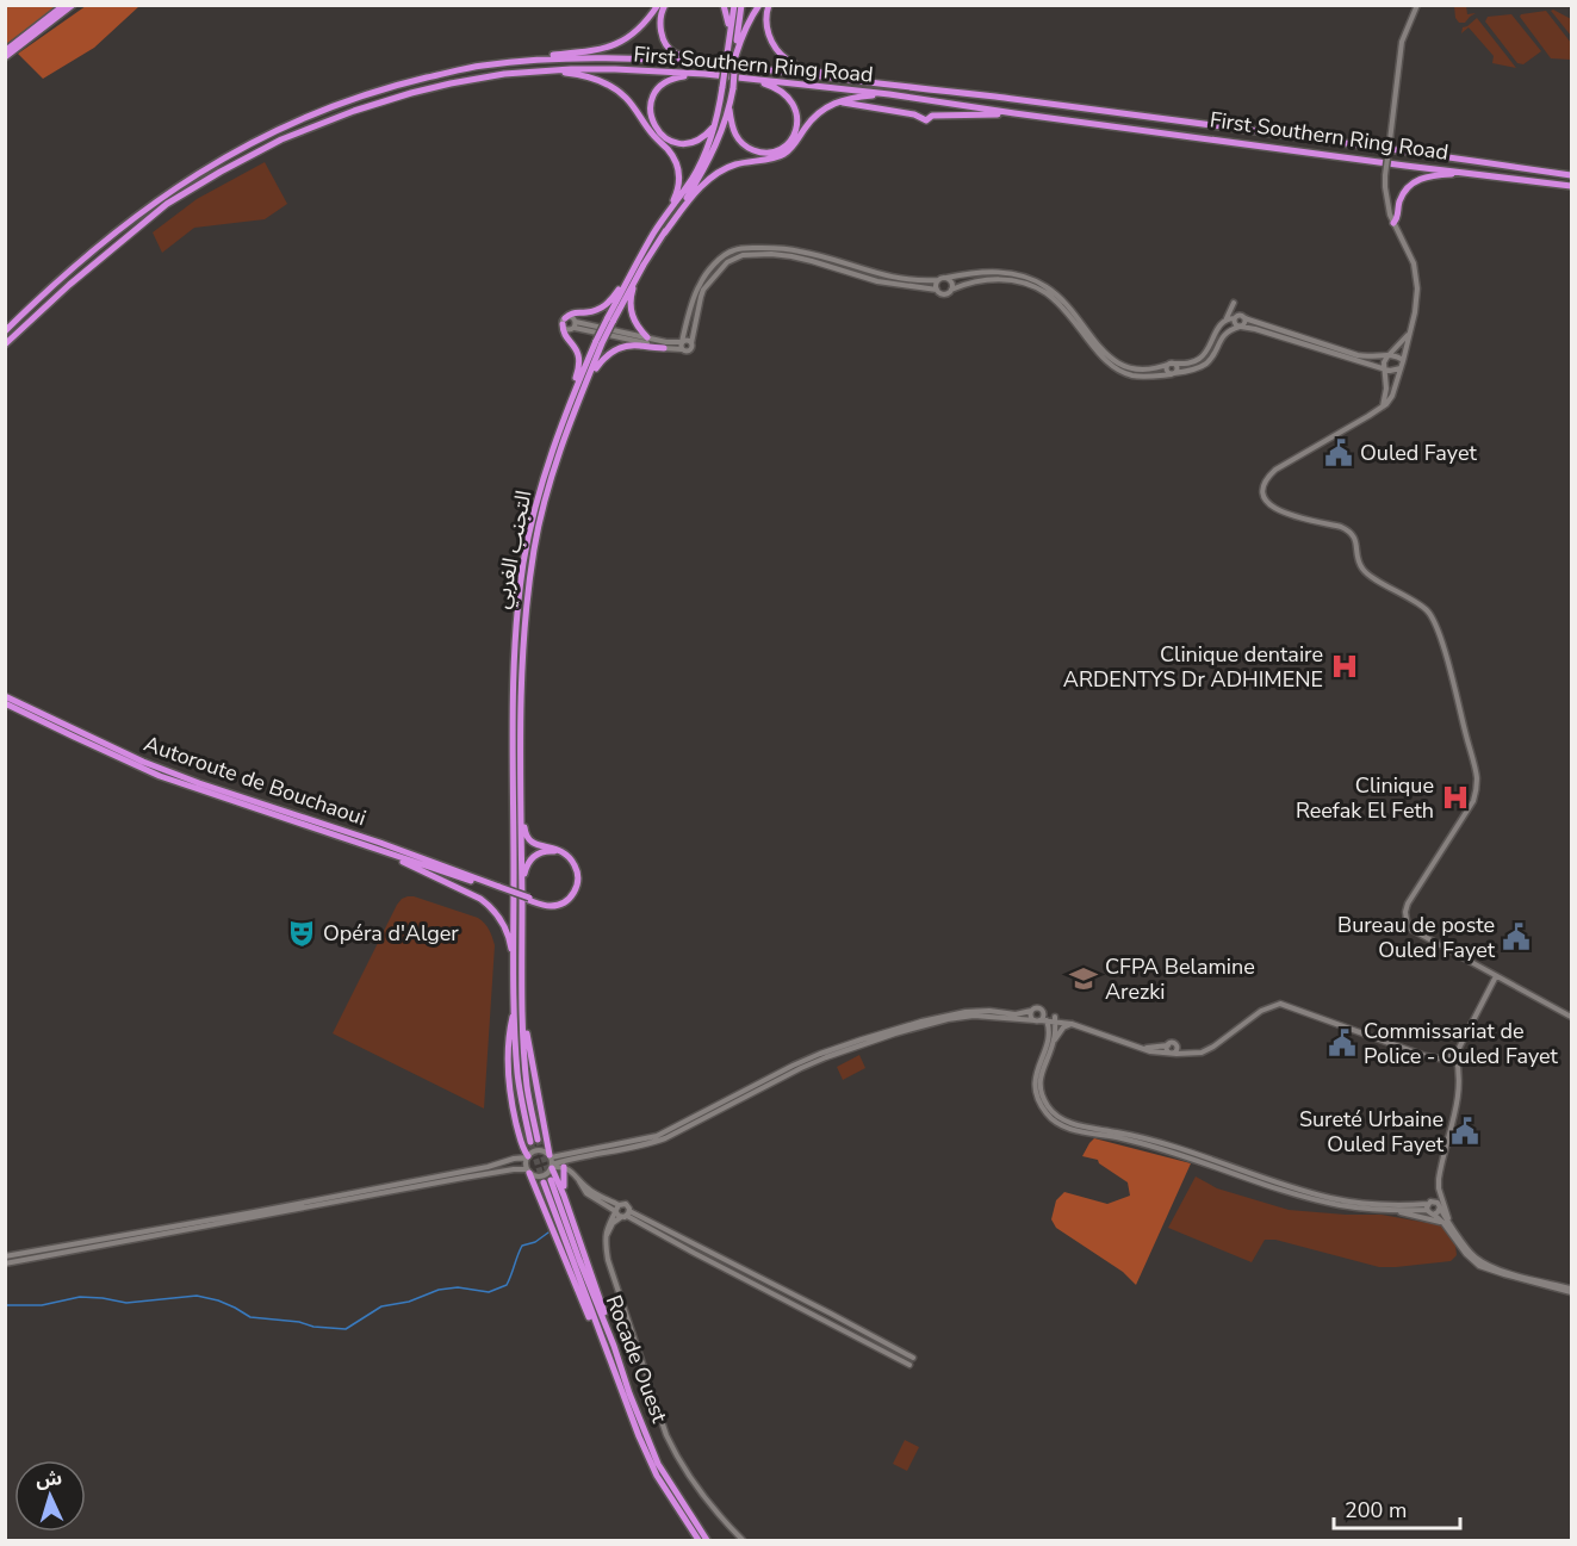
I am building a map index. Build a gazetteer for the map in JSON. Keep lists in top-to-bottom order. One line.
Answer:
{"streets":{"highway":["First Southern Ring Road","التجنب الغربي","Autoroute de Bouchaoui","Rocade Ouest"]},"places":{"public building":["Ouled Fayet","Bureau de poste Ouled Fayet","Commissariat de Police - Ouled Fayet","Sureté Urbaine Ouled Fayet"],"hospital":["Clinique dentaire ARDENTYS Dr ADHIMENE","Clinique Reefak El Feth"],"theatre":["Opéra d'Alger"],"school or university":["CFPA Belamine Arezki"]},"scale_bar":"200 m","north":"top"}
